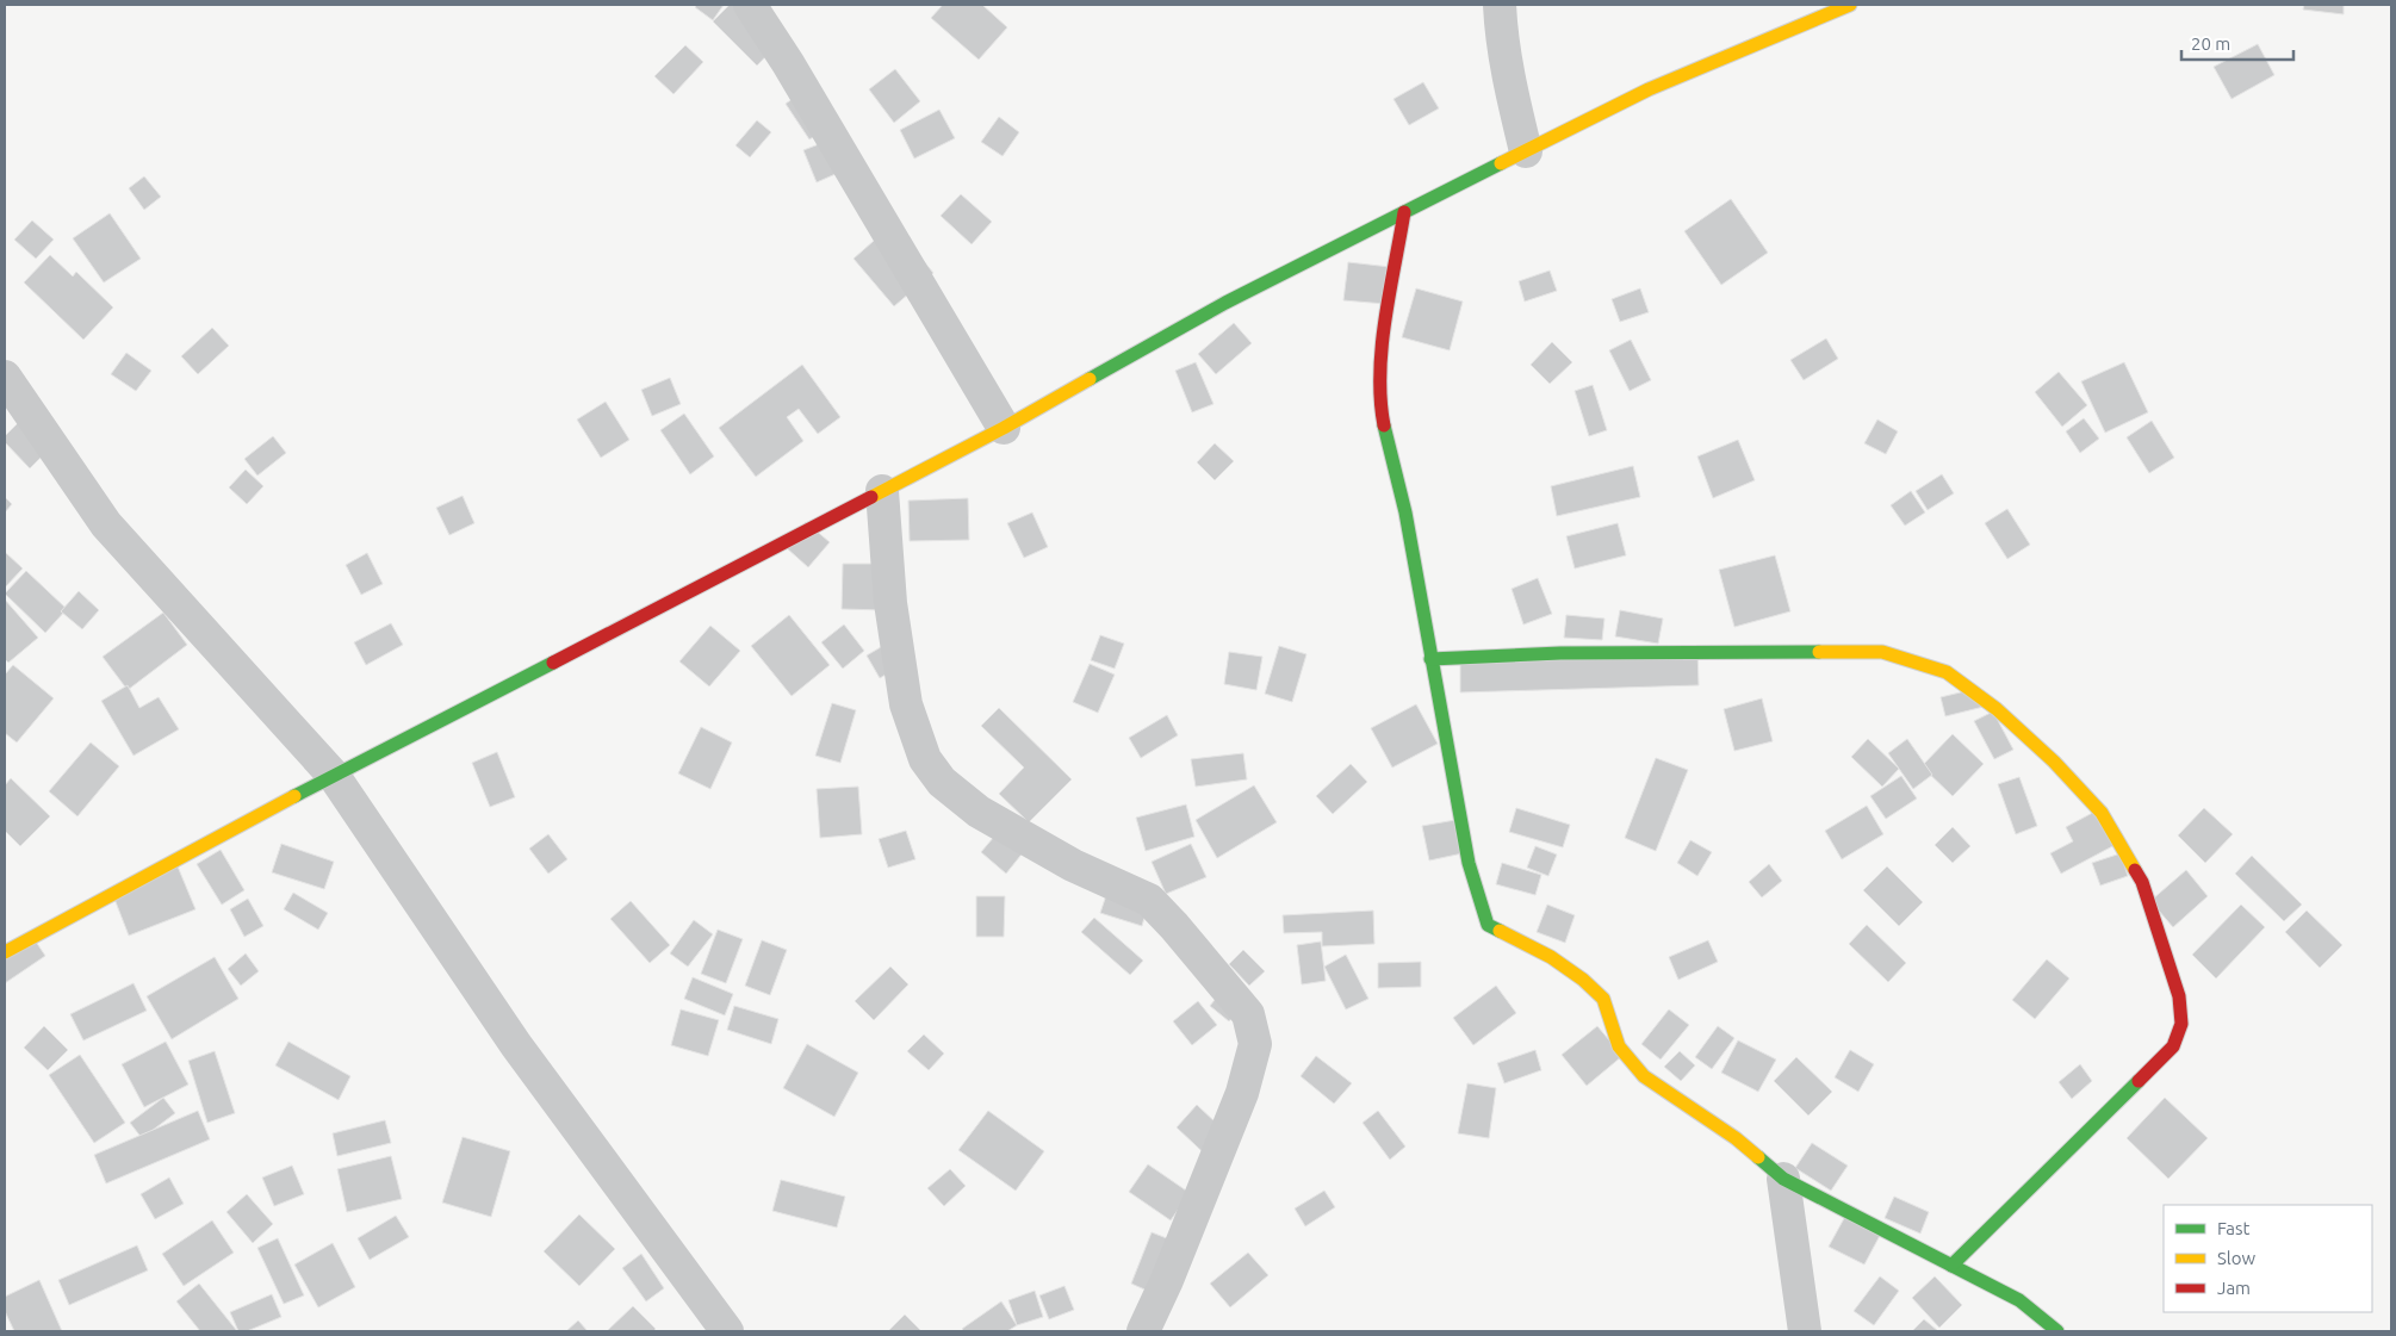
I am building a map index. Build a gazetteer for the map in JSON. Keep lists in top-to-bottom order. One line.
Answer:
{"legend":["Fast","Slow","Jam"],"scale_bar":"20 m"}
